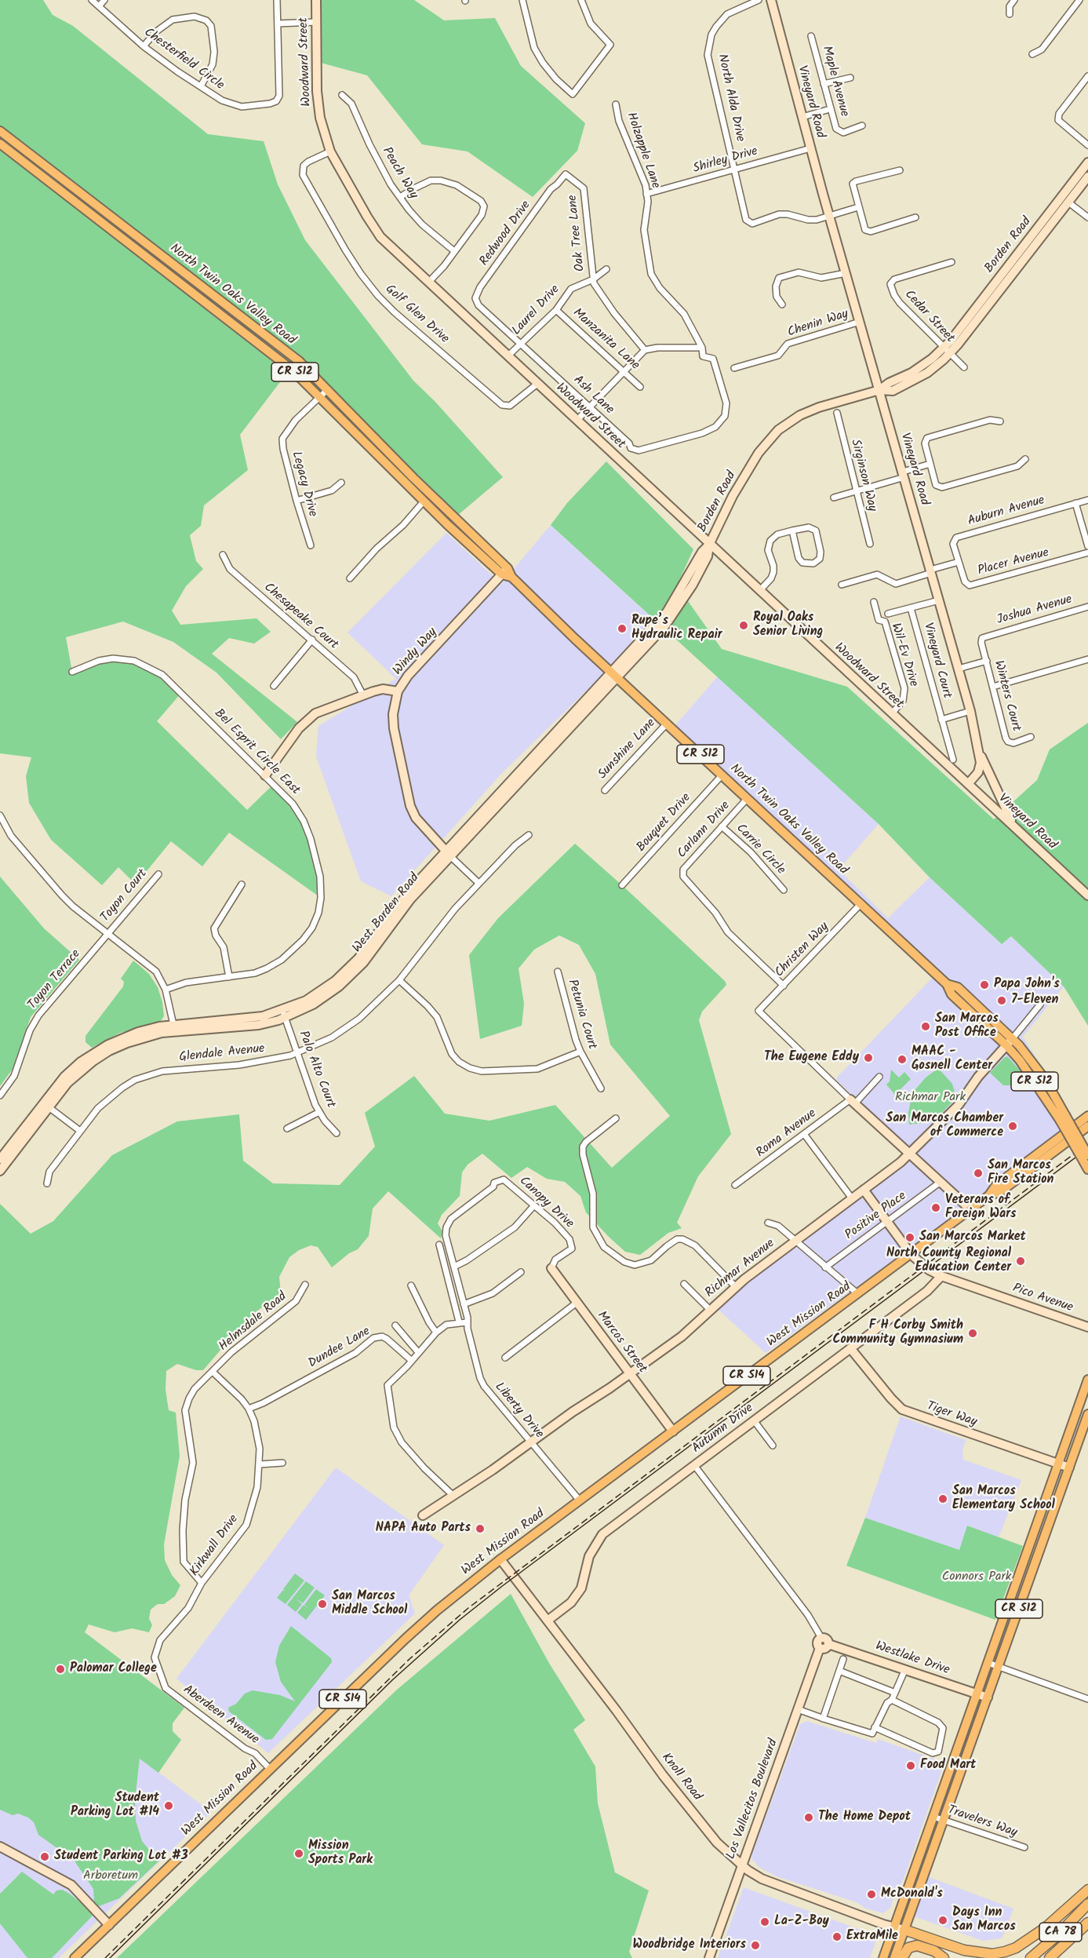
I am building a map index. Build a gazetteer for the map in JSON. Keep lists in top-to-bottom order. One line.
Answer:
{"streets":{"highway":["CA 78"],"main road":["North Twin Oaks Valley Road","CR S12","West Mission Road","CR S14"],"street":["Chesterfield Circle","Woodward Street","Maple Avenue","North Alda Drive","Vineyard Road","Holzapple Lane","Shirley Drive","Peach Way","Oak Tree Lane","Redwood Drive","Borden Road","Laurel Drive","Golf Glen Drive","Cedar Street","Chenin Way","Manzanita Lane","Ash Lane","Sirginson Way","Legacy Drive","Auburn Avenue","Placer Avenue","Joshua Avenue","Chesapeake Court","Windy Way","Wil-Ev Drive","Vineyard Court","Winters Court","Sunshine Lane","Bel Esprit Circle East","Bouquet Drive","Carlann Drive","Carrie Circle","Toyon Court","West Borden Road","Christen Way","Toyon Terrace","Petunia Court","Glendale Avenue","Palo Alto Court","Roma Avenue","Canopy Drive","Positive Place","Richmar Avenue","Pico Avenue","Helmsdale Road","Marcos Street","Dundee Lane","Liberty Drive","Tiger Way","Autumn Drive","Kirkwall Drive","Westlake Drive","Aberdeen Avenue","Knoll Road","Los Vallecitos Boulevard","Travelers Way"]},"crossings":[["Woodward Street","Vineyard Road"],["Woodward Street","Borden Road"],["Woodward Street","Laurel Drive"],["Woodward Street","Golf Glen Drive"],["Woodward Street","Wil-Ev Drive"],["North Alda Drive","Vineyard Road"],["North Alda Drive","Shirley Drive"],["Vineyard Road","Shirley Drive"],["Vineyard Road","Borden Road"],["Vineyard Road","Chenin Way"],["Vineyard Road","Vineyard Court"],["Holzapple Lane","Shirley Drive"],["Holzapple Lane","Ash Lane"],["Oak Tree Lane","Redwood Drive"],["Oak Tree Lane","Laurel Drive"],["Redwood Drive","Ash Lane"],["Borden Road","North Twin Oaks Valley Road"],["Borden Road","Cedar Street"],["Borden Road","West Borden Road"],["North Twin Oaks Valley Road","Legacy Drive"],["North Twin Oaks Valley Road","Windy Way"],["North Twin Oaks Valley Road","Sunshine Lane"],["North Twin Oaks Valley Road","Bouquet Drive"],["North Twin Oaks Valley Road","Carlann Drive"],["North Twin Oaks Valley Road","West Borden Road"],["North Twin Oaks Valley Road","Christen Way"],["North Twin Oaks Valley Road","Richmar Avenue"],["Laurel Drive","Manzanita Lane"],["Laurel Drive","Ash Lane"],["CR S12","Tiger Way"],["CR S12","Westlake Drive"],["CR S12","Knoll Road"],["CR S12","Travelers Way"],["Auburn Avenue","Placer Avenue"],["Joshua Avenue","Winters Court"],["Chesapeake Court","Windy Way"],["Windy Way","Bel Esprit Circle East"],["Carlann Drive","Carrie Circle"],["Carlann Drive","Christen Way"],["Toyon Court","Toyon Terrace"],["West Borden Road","Palo Alto Court"],["Christen Way","Roma Avenue"],["Glendale Avenue","Palo Alto Court"],["Canopy Drive","Marcos Street"],["Canopy Drive","Liberty Drive"],["Positive Place","Pico Avenue"],["Richmar Avenue","Pico Avenue"],["Richmar Avenue","Marcos Street"],["Richmar Avenue","Liberty Drive"],["Pico Avenue","West Mission Road"],["Pico Avenue","Autumn Drive"],["West Mission Road","Marcos Street"],["West Mission Road","CR S14"],["West Mission Road","Liberty Drive"],["West Mission Road","Aberdeen Avenue"],["West Mission Road","Knoll Road"],["Helmsdale Road","Kirkwall Drive"],["Dundee Lane","Kirkwall Drive"],["Tiger Way","Autumn Drive"],["Autumn Drive","Knoll Road"],["Kirkwall Drive","Aberdeen Avenue"],["Westlake Drive","Los Vallecitos Boulevard"],["Knoll Road","Los Vallecitos Boulevard"]],"parks":["Richmar Park","Connors Park","Arboretum"],"places":["Royal Oaks Senior Living","Rupe’s Hydraulic Repair","Papa John's","7-Eleven","San Marcos Post Office","The Eugene Eddy","MAAC - Gosnell Center","San Marcos Chamber of Commerce","San Marcos Fire Station","Veterans of Foreign Wars","San Marcos Market","North County Regional Education Center","F H Corby Smith Community Gymnasium","San Marcos Elementary School","NAPA Auto Parts","San Marcos Middle School","Palomar College","Food Mart","Student Parking Lot #14","The Home Depot","Mission Sports Park","Student Parking Lot #3","McDonald's","Days Inn San Marcos","La-Z-Boy","ExtraMile","Woodbridge Interiors"]}
